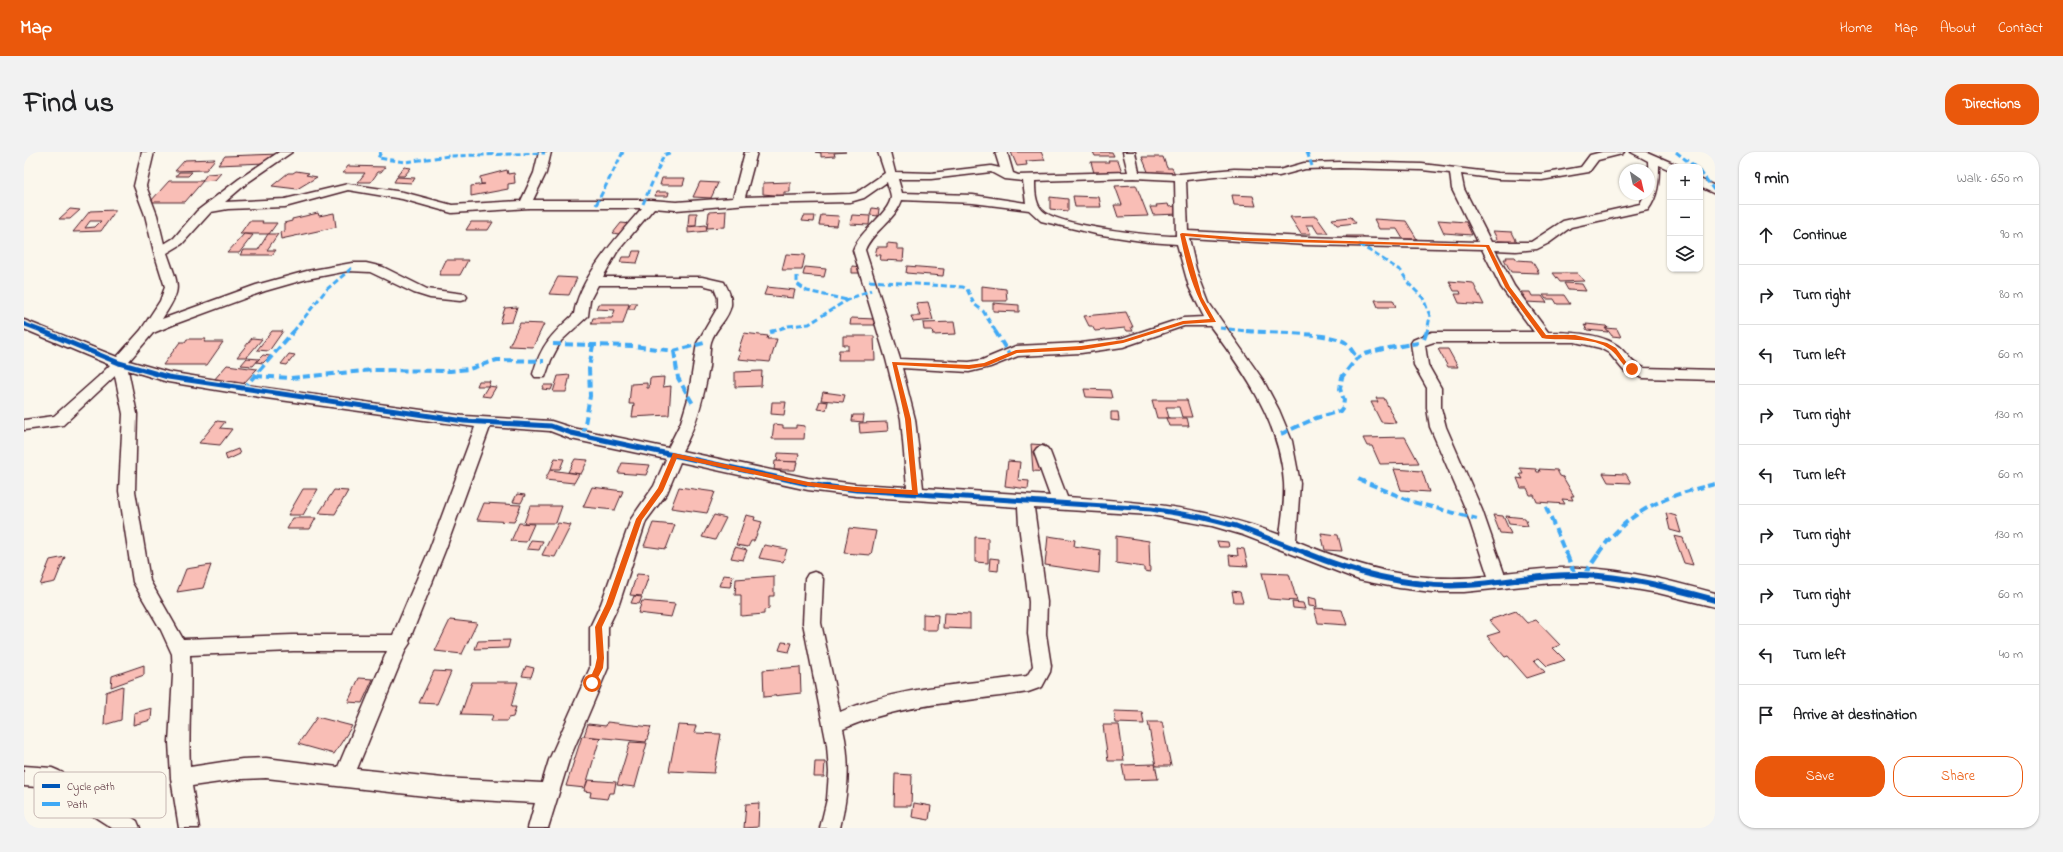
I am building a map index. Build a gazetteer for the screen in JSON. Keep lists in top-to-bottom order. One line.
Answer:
{"legend":["Cycle path","Path"],"north":"bottom right","page":{"header":"Map","nav":["Home","Map","About","Contact"],"title":"Find us","buttons":["Directions",["Save","Share"]],"heading":["9 min","Walk · 650 m"],"map_buttons":["+","−"],"list":[["Continue","90 m"],["Turn right","80 m"],["Turn left","60 m"],["Turn right","130 m"],["Turn left","60 m"],["Turn right","130 m"],["Turn right","60 m"],["Turn left","40 m"],"Arrive at destination"]}}
